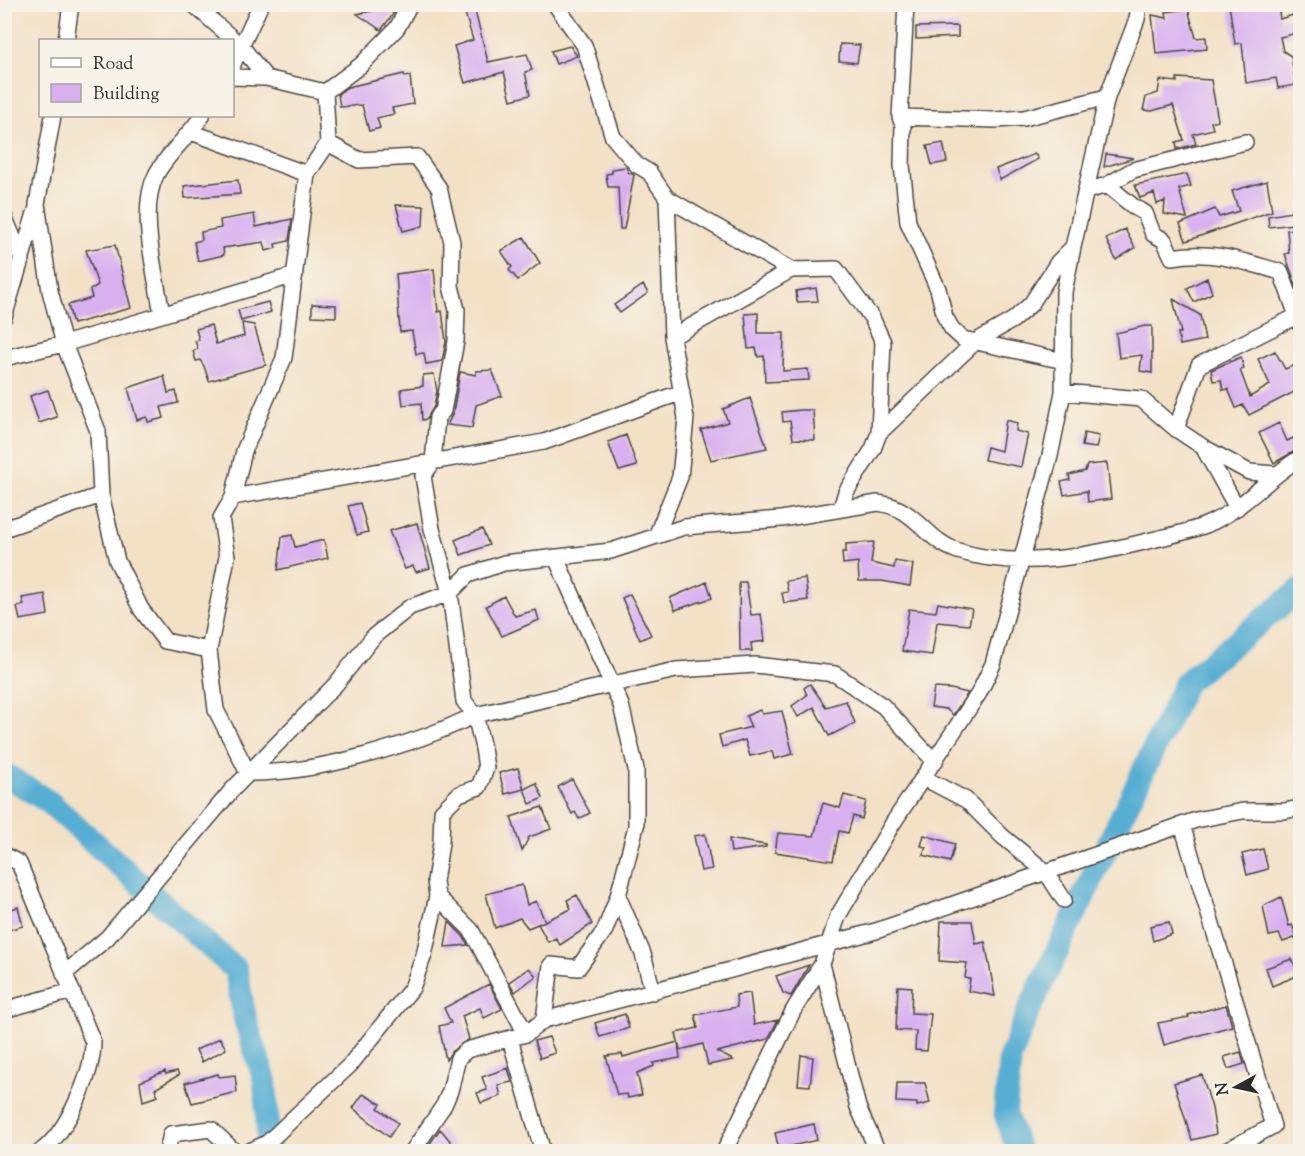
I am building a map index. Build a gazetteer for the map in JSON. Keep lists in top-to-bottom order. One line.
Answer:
{"legend":["Road","Building"],"north":"left"}
